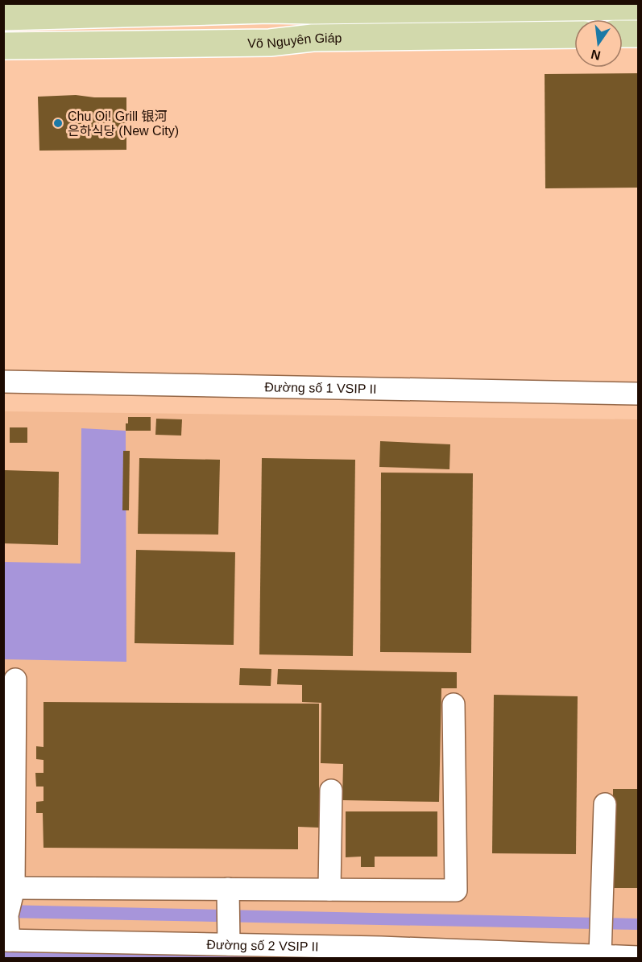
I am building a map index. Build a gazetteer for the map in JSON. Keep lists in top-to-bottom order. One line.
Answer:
{"streets":{"main road":["Võ Nguyên Giáp"],"street":["Đường số 1 VSIP II","Đường số 2 VSIP II"]},"places":["Chu Oi! Grill 银河 은하식당 (New City)"],"north":"bottom"}
